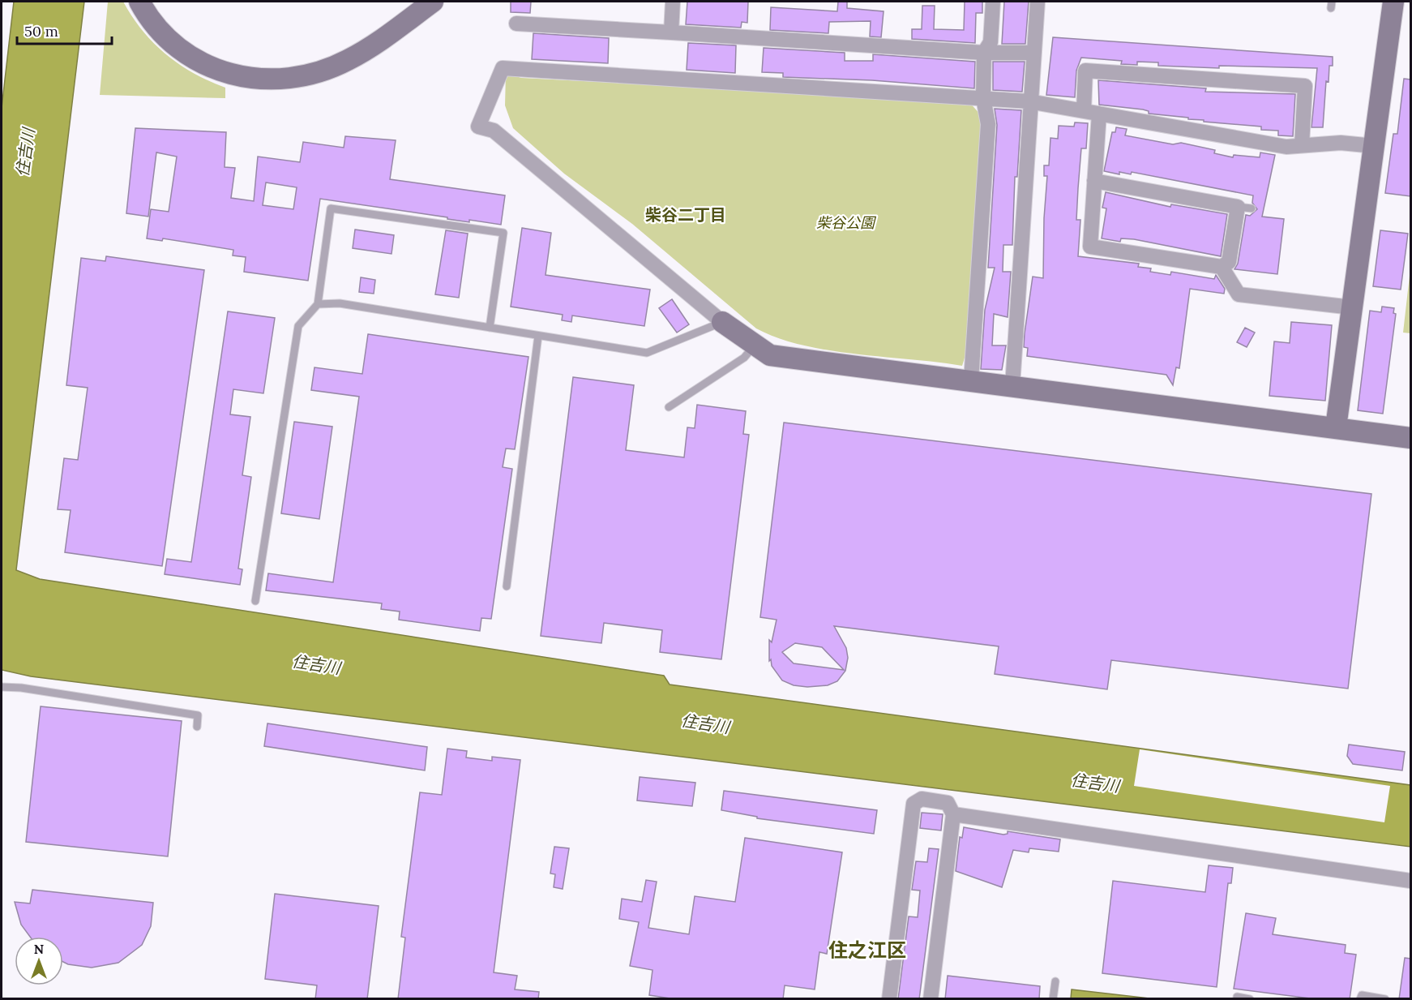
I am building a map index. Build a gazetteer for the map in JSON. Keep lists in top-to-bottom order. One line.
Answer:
{"districts":["柴谷二丁目","住之江区"],"water":["住吉川"],"parks":["柴谷公園"],"scale_bar":"50 m","north":"top"}
